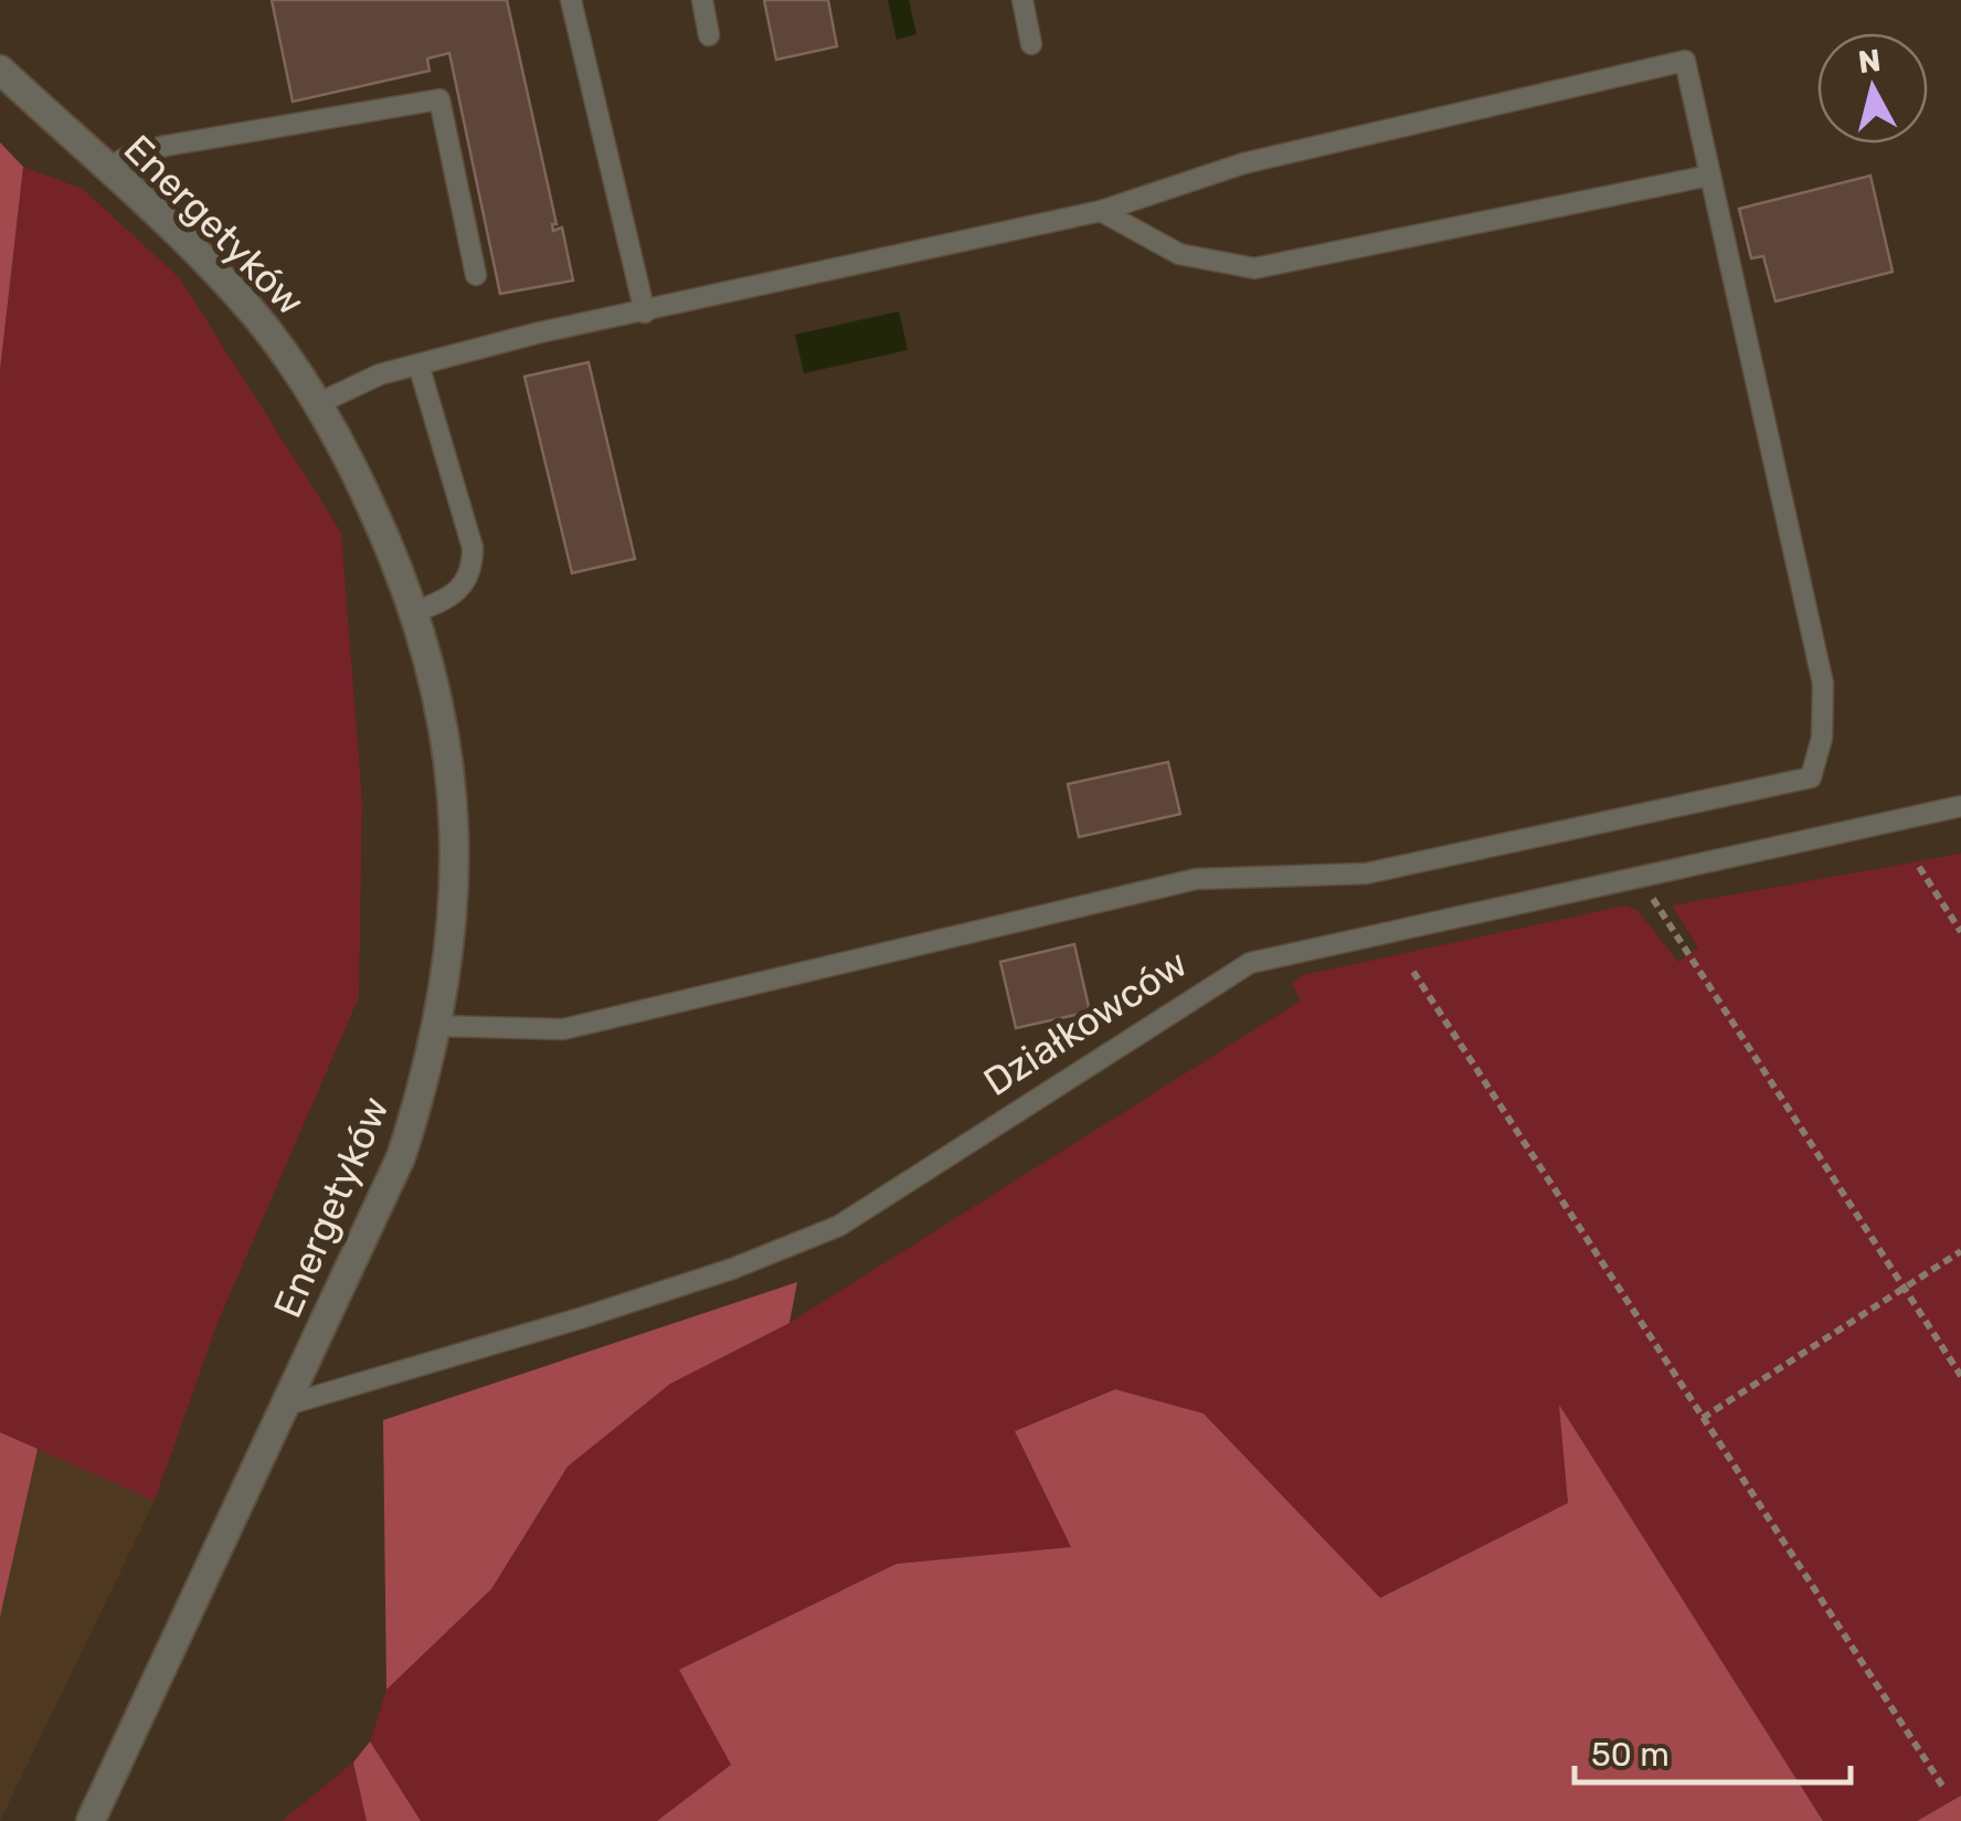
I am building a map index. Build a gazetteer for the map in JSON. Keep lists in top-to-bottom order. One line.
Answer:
{"streets":{"street":["Energetyków"],"lane":["Działkowców"]},"crossings":[["Energetyków","Działkowców"]],"scale_bar":"50 m","north":"top"}
